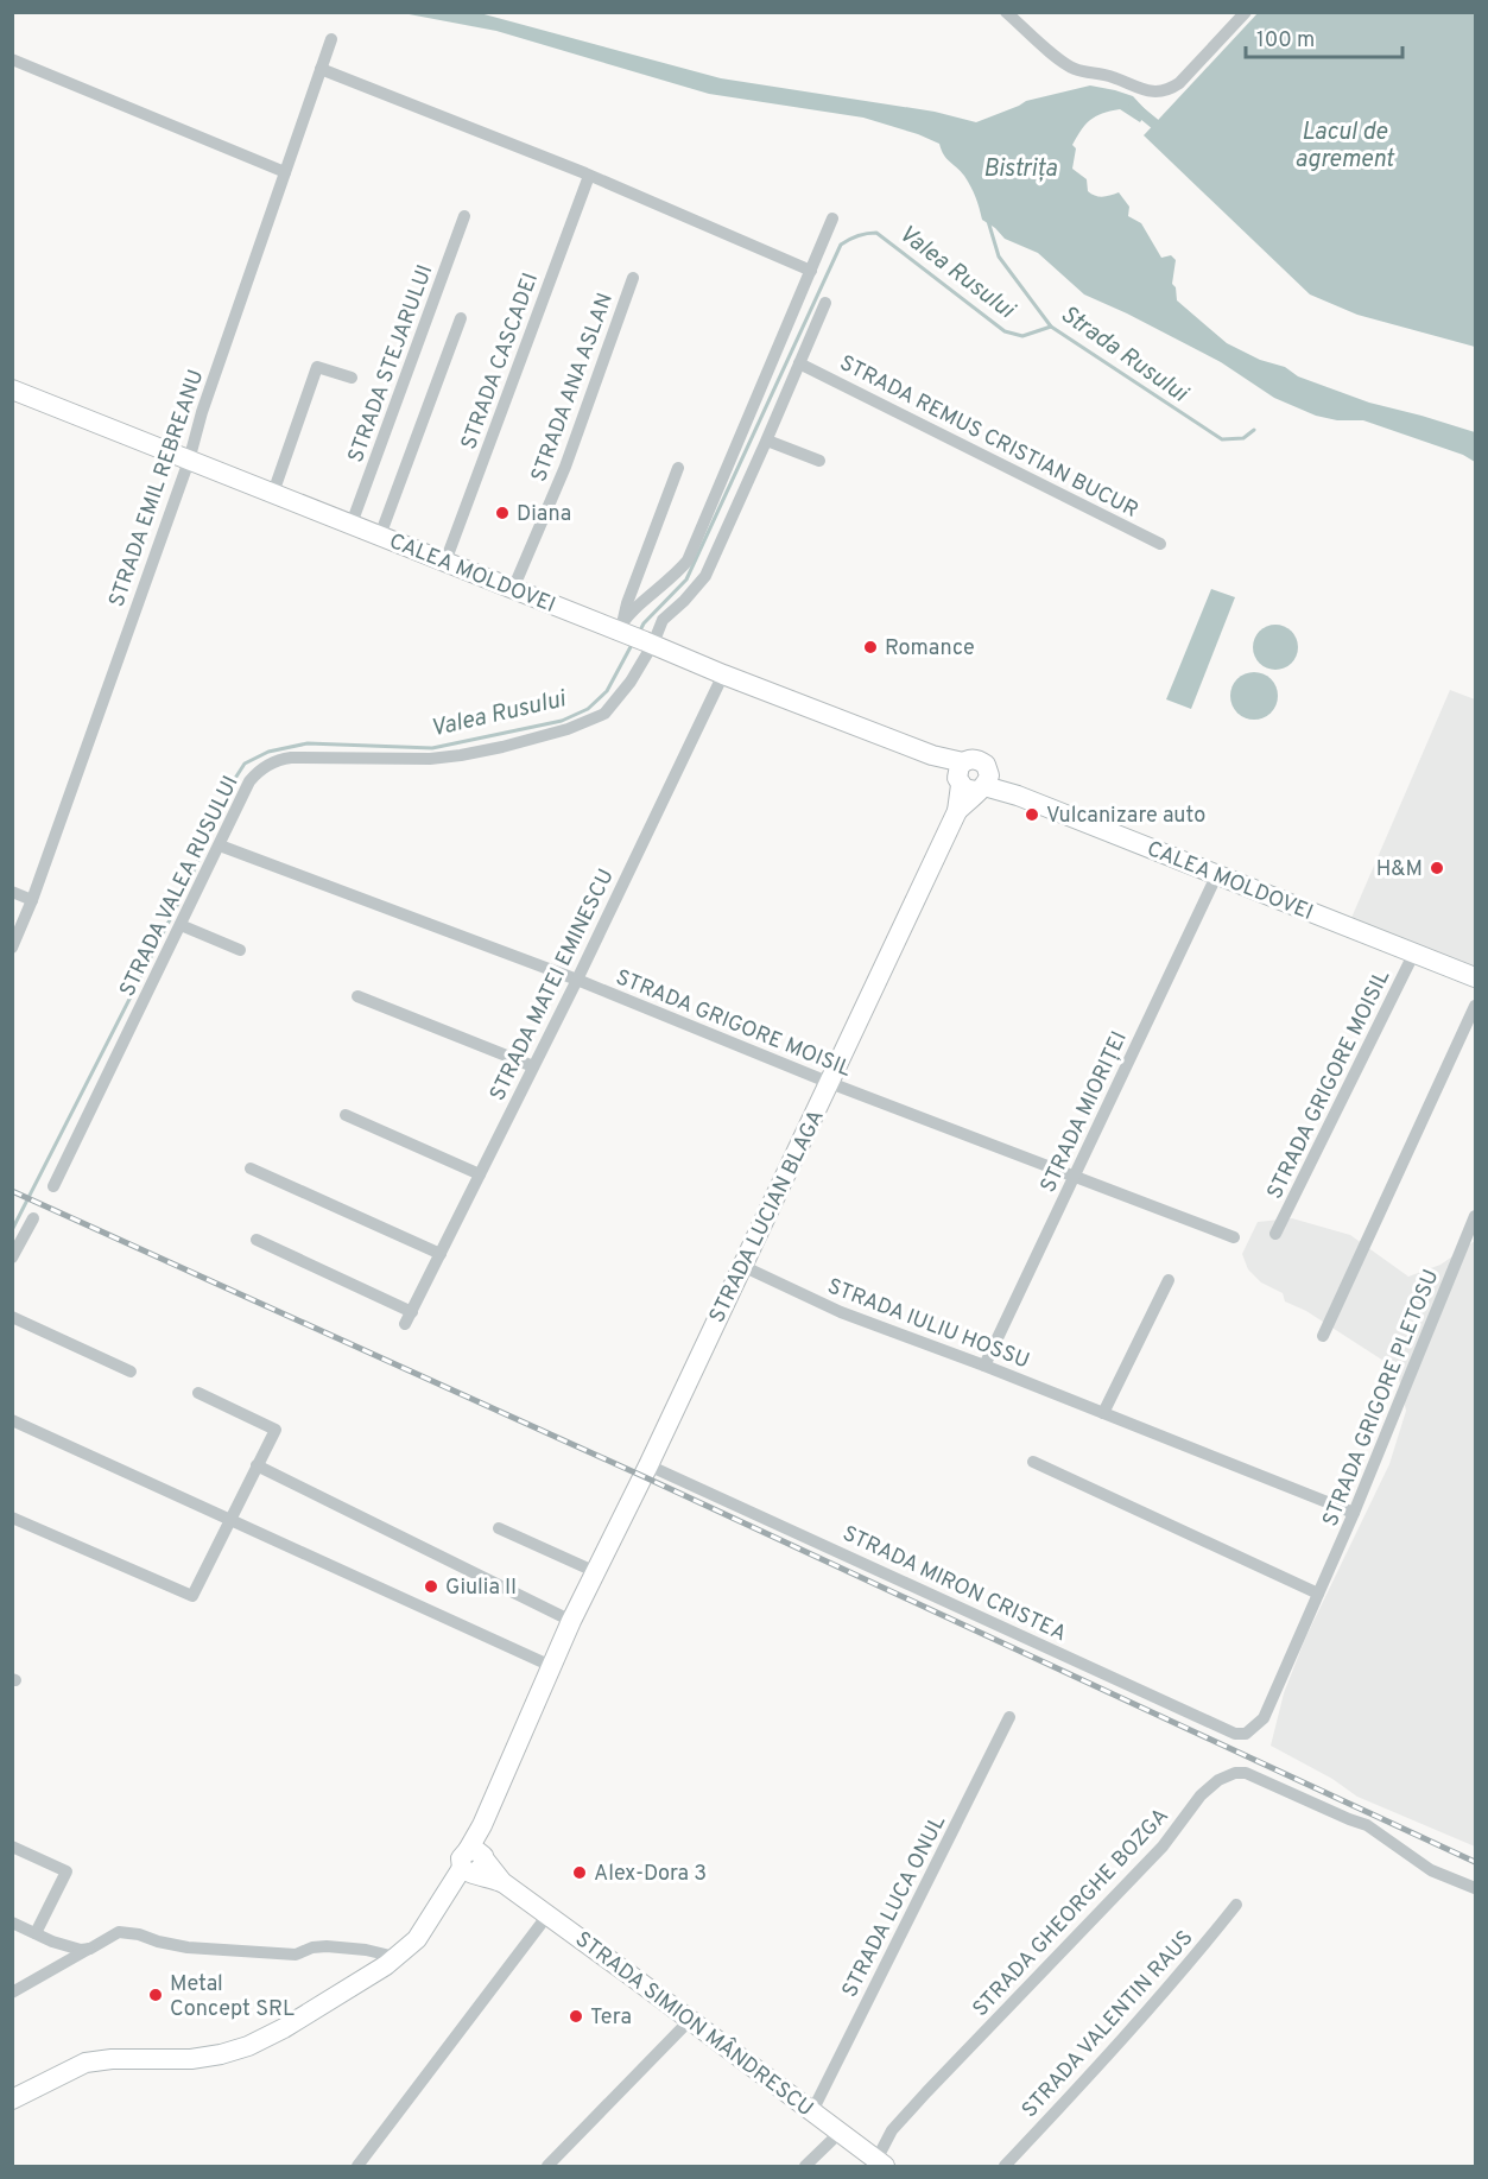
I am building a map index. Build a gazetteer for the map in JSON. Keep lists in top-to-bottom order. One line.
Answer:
{"streets":{"main road":["CALEA MOLDOVEI","STRADA LUCIAN BLAGA","STRADA SIMION MÂNDRESCU"],"street":["STRADA CASCADEI","STRADA STEJARULUI","STRADA ANA ASLAN","STRADA REMUS CRISTIAN BUCUR","STRADA EMIL REBREANU","STRADA VALEA RUSULUI","STRADA MATEI EMINESCU","STRADA GRIGORE MOISIL","STRADA MIORIȚEI","STRADA IULIU HOSSU","STRADA GRIGORE PLETOSU","STRADA MIRON CRISTEA","STRADA LUCA ONUL","STRADA GHEORGHE BOZGA","STRADA VALENTIN RAUS"]},"crossings":[["STRADA CASCADEI","CALEA MOLDOVEI"],["STRADA STEJARULUI","CALEA MOLDOVEI"],["STRADA ANA ASLAN","CALEA MOLDOVEI"],["STRADA EMIL REBREANU","CALEA MOLDOVEI"],["CALEA MOLDOVEI","STRADA VALEA RUSULUI"],["CALEA MOLDOVEI","STRADA MATEI EMINESCU"],["CALEA MOLDOVEI","STRADA GRIGORE MOISIL"],["CALEA MOLDOVEI","STRADA MIORIȚEI"],["CALEA MOLDOVEI","STRADA LUCIAN BLAGA"],["STRADA VALEA RUSULUI","STRADA GRIGORE MOISIL"],["STRADA MATEI EMINESCU","STRADA GRIGORE MOISIL"],["STRADA GRIGORE MOISIL","STRADA MIORIȚEI"],["STRADA GRIGORE MOISIL","STRADA LUCIAN BLAGA"],["STRADA MIORIȚEI","STRADA IULIU HOSSU"],["STRADA LUCIAN BLAGA","STRADA IULIU HOSSU"],["STRADA LUCIAN BLAGA","STRADA MIRON CRISTEA"],["STRADA LUCIAN BLAGA","STRADA SIMION MÂNDRESCU"],["STRADA IULIU HOSSU","STRADA GRIGORE PLETOSU"],["STRADA GRIGORE PLETOSU","STRADA MIRON CRISTEA"],["STRADA LUCA ONUL","STRADA SIMION MÂNDRESCU"],["STRADA GHEORGHE BOZGA","STRADA SIMION MÂNDRESCU"]],"water":["Lacul de agrement","Bistrița","Valea Rusului","Strada Rusului"],"places":["Diana","Romance","Vulcanizare auto","H&M","Giulia II","Alex-Dora 3","Metal Concept SRL","Tera"],"scale_bar":"100 m"}
